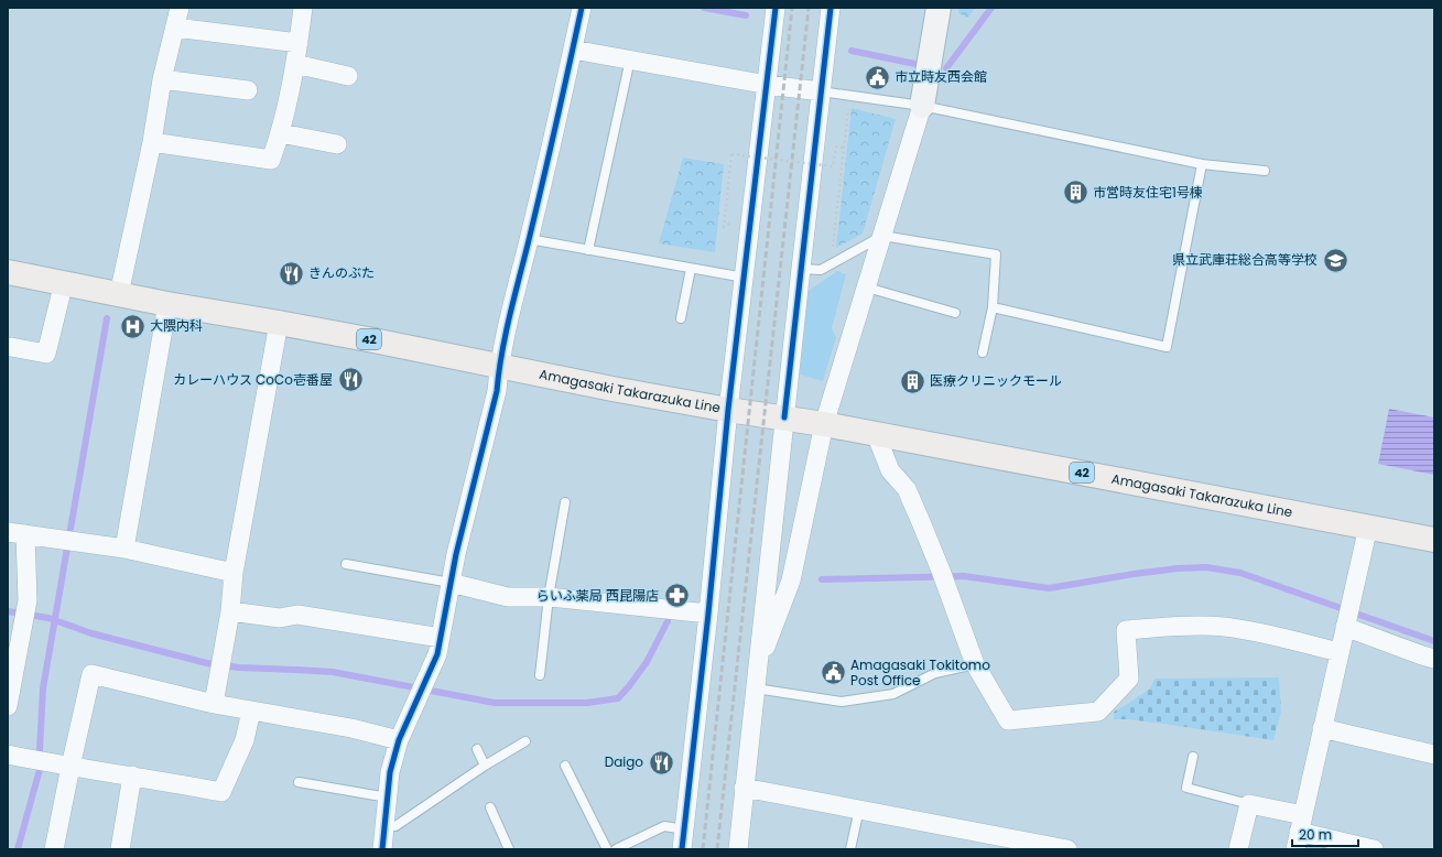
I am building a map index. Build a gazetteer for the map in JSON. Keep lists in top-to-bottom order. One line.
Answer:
{"streets":{"main road":["42","Amagasaki Takarazuka Line"]},"places":{"public building":["市立時友西会館","Amagasaki Tokitomo Post Office"],"building":["市営時友住宅1号棟","医療クリニックモール"],"school or university":["県立武庫荘総合高等学校"],"restaurant":["きんのぶた","カレーハウス CoCo壱番屋","Daigo"],"hospital":["大隈内科"],"pharmacy":["らいふ薬局 西昆陽店"]},"scale_bar":"20 m"}
